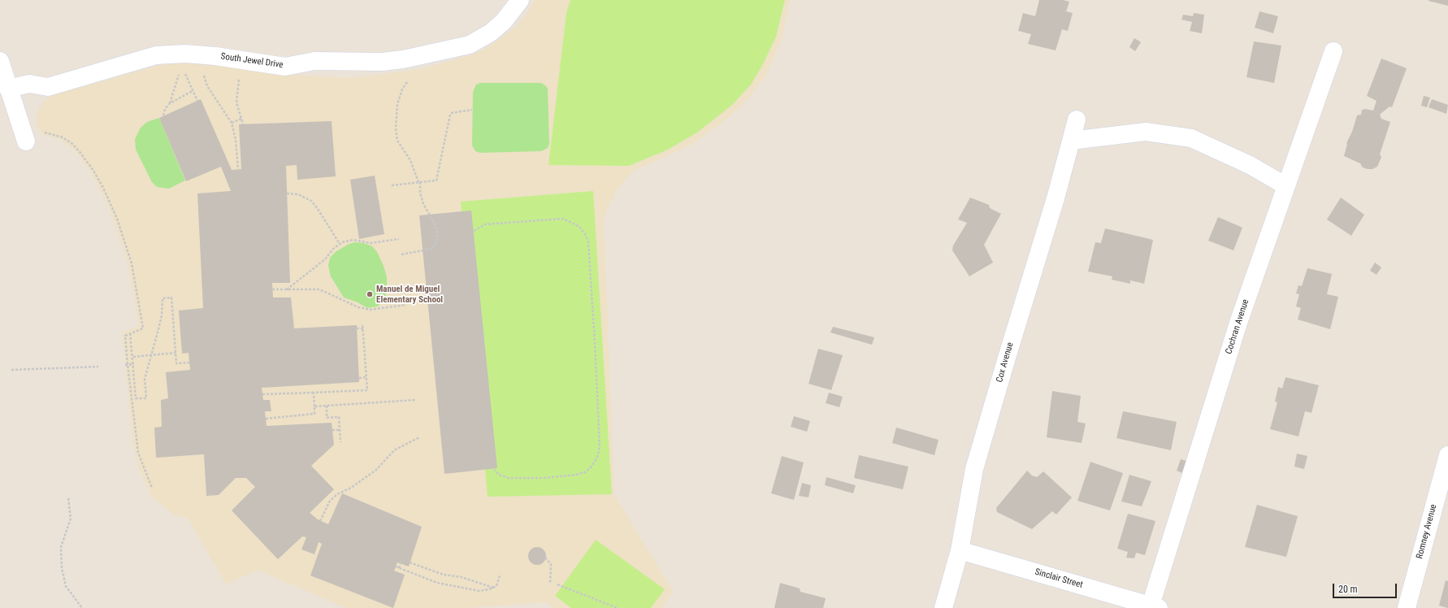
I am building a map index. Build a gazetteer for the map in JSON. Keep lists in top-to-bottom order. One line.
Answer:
{"streets":{"street":["South Jewel Drive","Cochran Avenue","Cox Avenue","Romney Avenue","Sinclair Street"]},"crossings":[["Cochran Avenue","Sinclair Street"],["Cox Avenue","Sinclair Street"]],"places":["Manuel de Miguel Elementary School"],"scale_bar":"20 m"}
